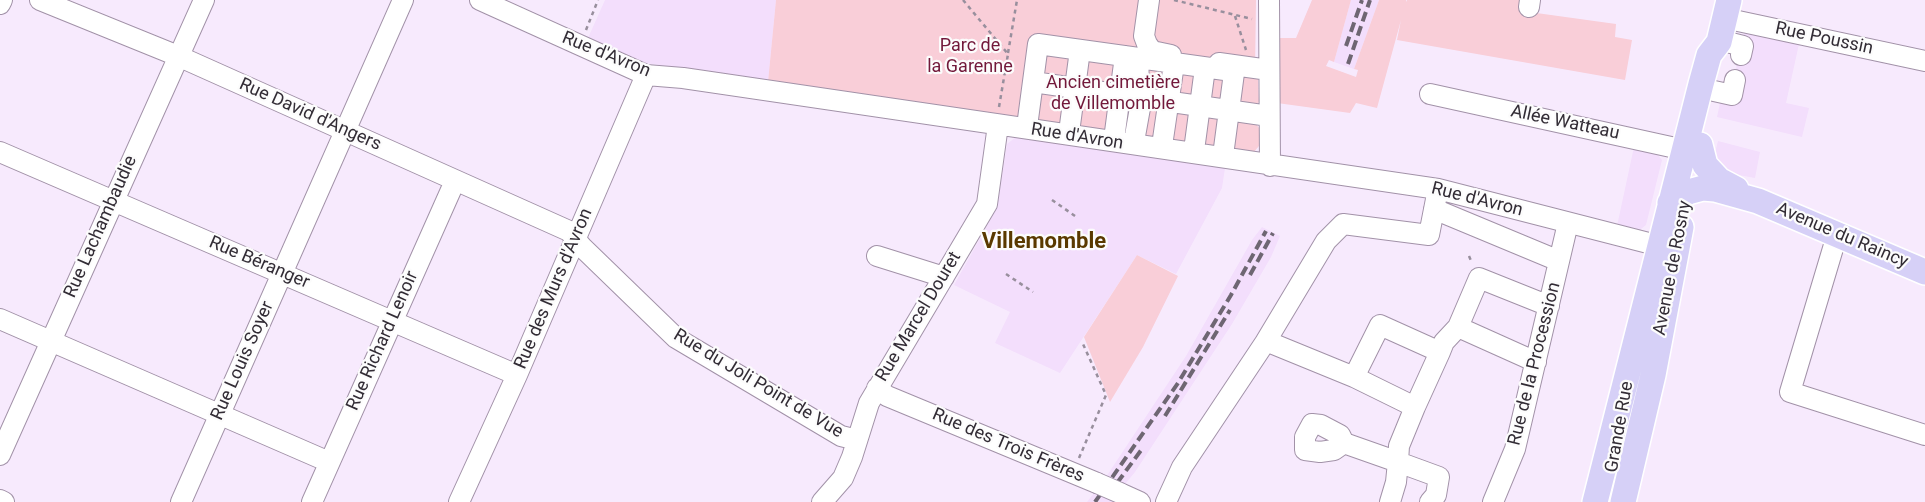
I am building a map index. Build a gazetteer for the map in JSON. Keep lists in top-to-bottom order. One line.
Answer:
{"streets":{"main road":["Avenue du Raincy","Avenue de Rosny","Grande Rue"],"street":["Rue Poussin","Rue d'Avron","Rue David d'Angers","Allée Watteau","Rue Lachambaudie","Rue Béranger","Rue des Murs d'Avron","Rue Marcel Douret","Rue Richard Lenoir","Rue Louis Soyer","Rue de la Procession","Rue du Joli Point de Vue","Rue des Trois Frères"]},"crossings":[["Rue Poussin","Avenue de Rosny"],["Rue d'Avron","Avenue de Rosny"],["Rue d'Avron","Rue des Murs d'Avron"],["Rue d'Avron","Rue Marcel Douret"],["Rue d'Avron","Rue de la Procession"],["Rue David d'Angers","Rue Lachambaudie"],["Rue David d'Angers","Rue des Murs d'Avron"],["Rue David d'Angers","Rue Richard Lenoir"],["Rue David d'Angers","Rue Louis Soyer"],["Rue David d'Angers","Rue du Joli Point de Vue"],["Allée Watteau","Avenue du Raincy"],["Allée Watteau","Avenue de Rosny"],["Rue Lachambaudie","Rue Béranger"],["Avenue du Raincy","Avenue de Rosny"],["Rue Béranger","Rue des Murs d'Avron"],["Rue Béranger","Rue Richard Lenoir"],["Rue Béranger","Rue Louis Soyer"],["Avenue de Rosny","Grande Rue"],["Rue des Murs d'Avron","Rue du Joli Point de Vue"],["Rue Marcel Douret","Rue du Joli Point de Vue"],["Rue Marcel Douret","Rue des Trois Frères"]],"districts":["Villemomble"],"parks":["Parc de la Garenne","Ancien cimetière de Villemomble"]}
